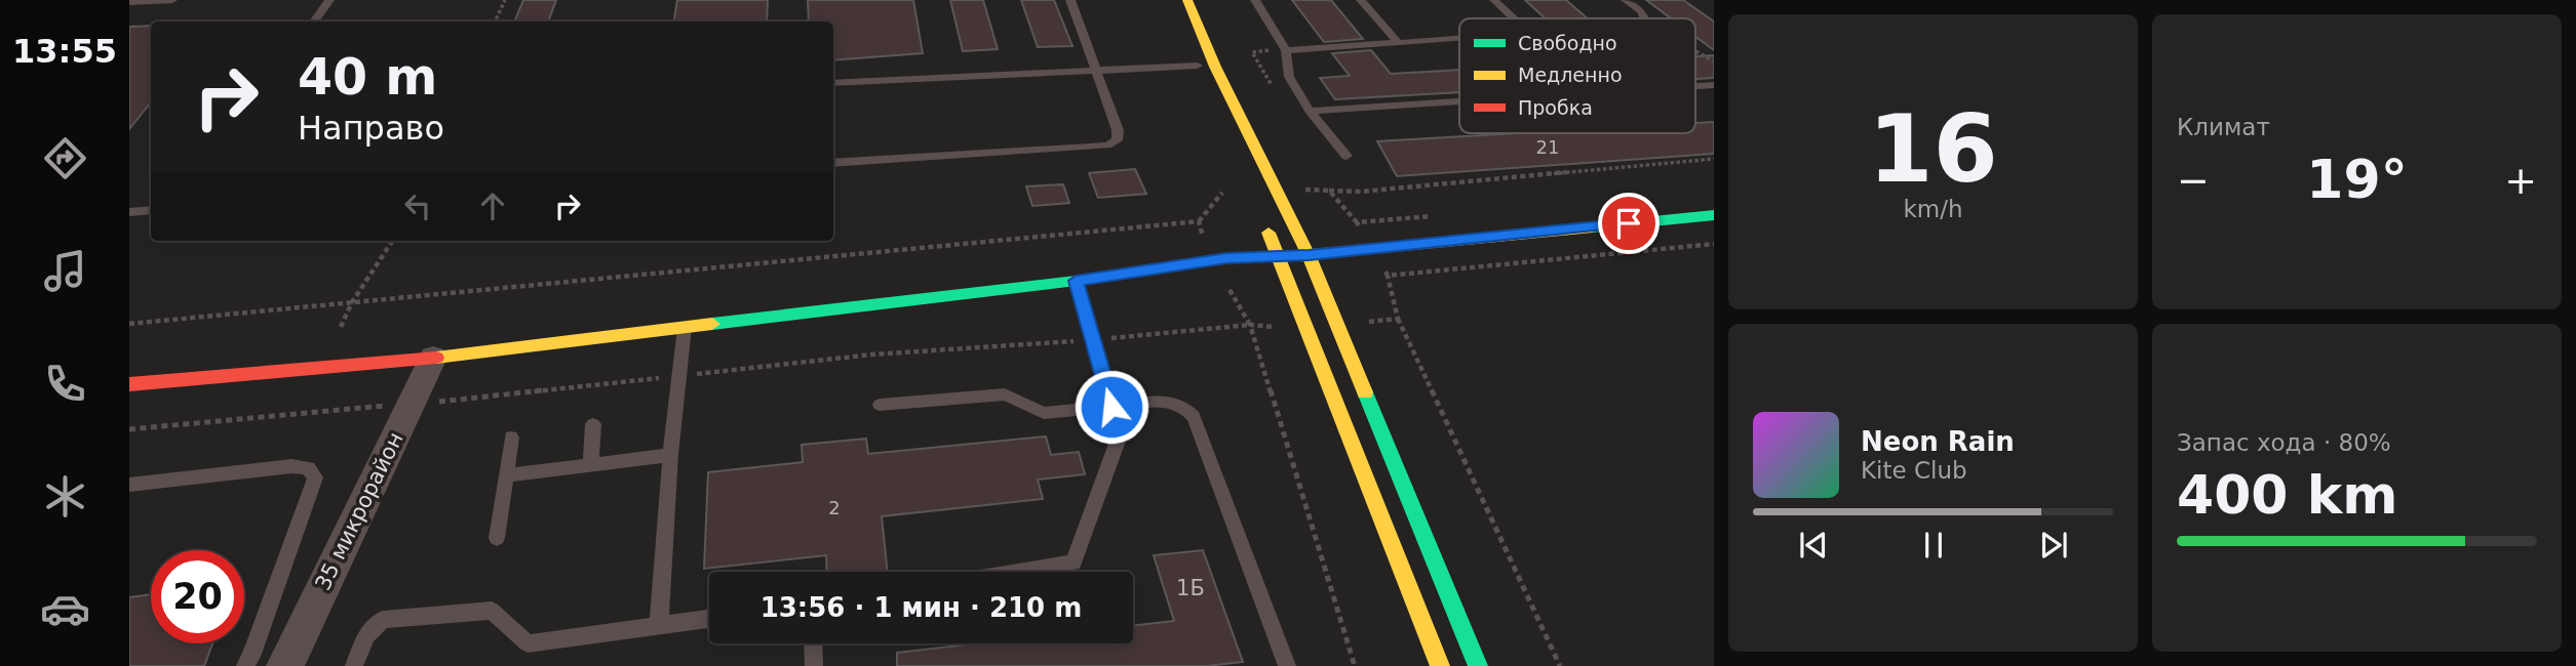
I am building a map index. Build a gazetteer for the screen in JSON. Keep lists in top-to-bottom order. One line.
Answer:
{"streets":{"street":["35 микрорайон"]},"house_numbers":["21","2","1Б"],"legend":["Свободно","Медленно","Пробка"],"page":{"tabs":"13:55","tile":[["16","km/h"],"Климат",["Запас хода · 80%","400 km"]],"turn":["40 m","Направо"],"heat":["−","19°","+"],"song":["Neon Rain","Kite Club"],"limit":"20","trip":"13:56 · 1 мин · 210 m"}}
